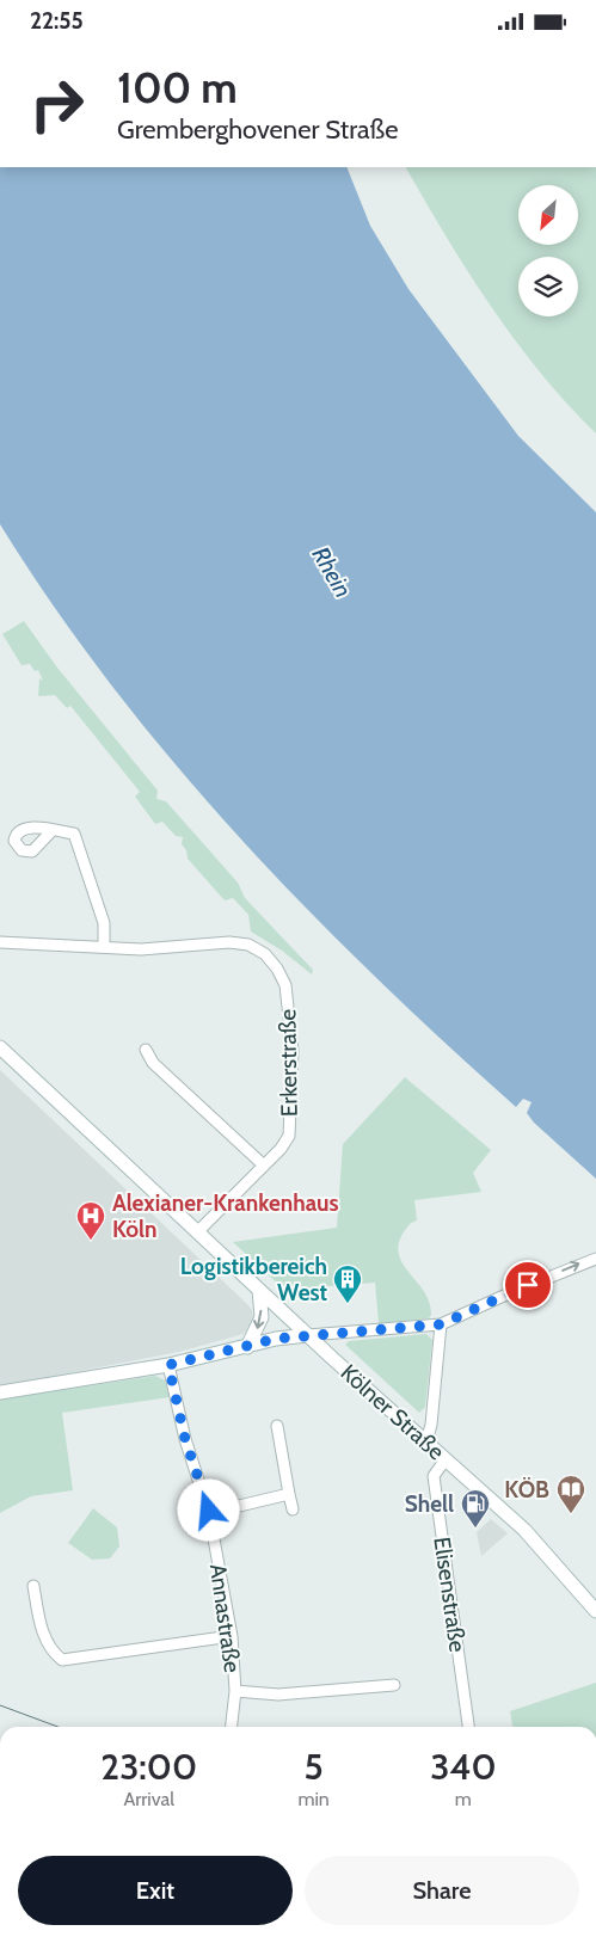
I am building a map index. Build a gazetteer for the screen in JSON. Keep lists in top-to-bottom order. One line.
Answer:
{"streets":{"main road":["Kölner Straße"],"street":["Erkerstraße","Elisenstraße","Annastraße"]},"crossings":[["Erkerstraße","Kölner Straße"],["Kölner Straße","Elisenstraße"]],"water":["Rhein"],"places":{"hospital":["Alexianer-Krankenhaus Köln"],"building":["Logistikbereich West"],"library":["KÖB"],"fuel station":["Shell"]},"north":"bottom left","page":{"status":"22:55","turn":["100 m","Gremberghovener Straße"],"eta":["23:00","Arrival","5","min","340","m"],"buttons":["Exit","Share"]}}
